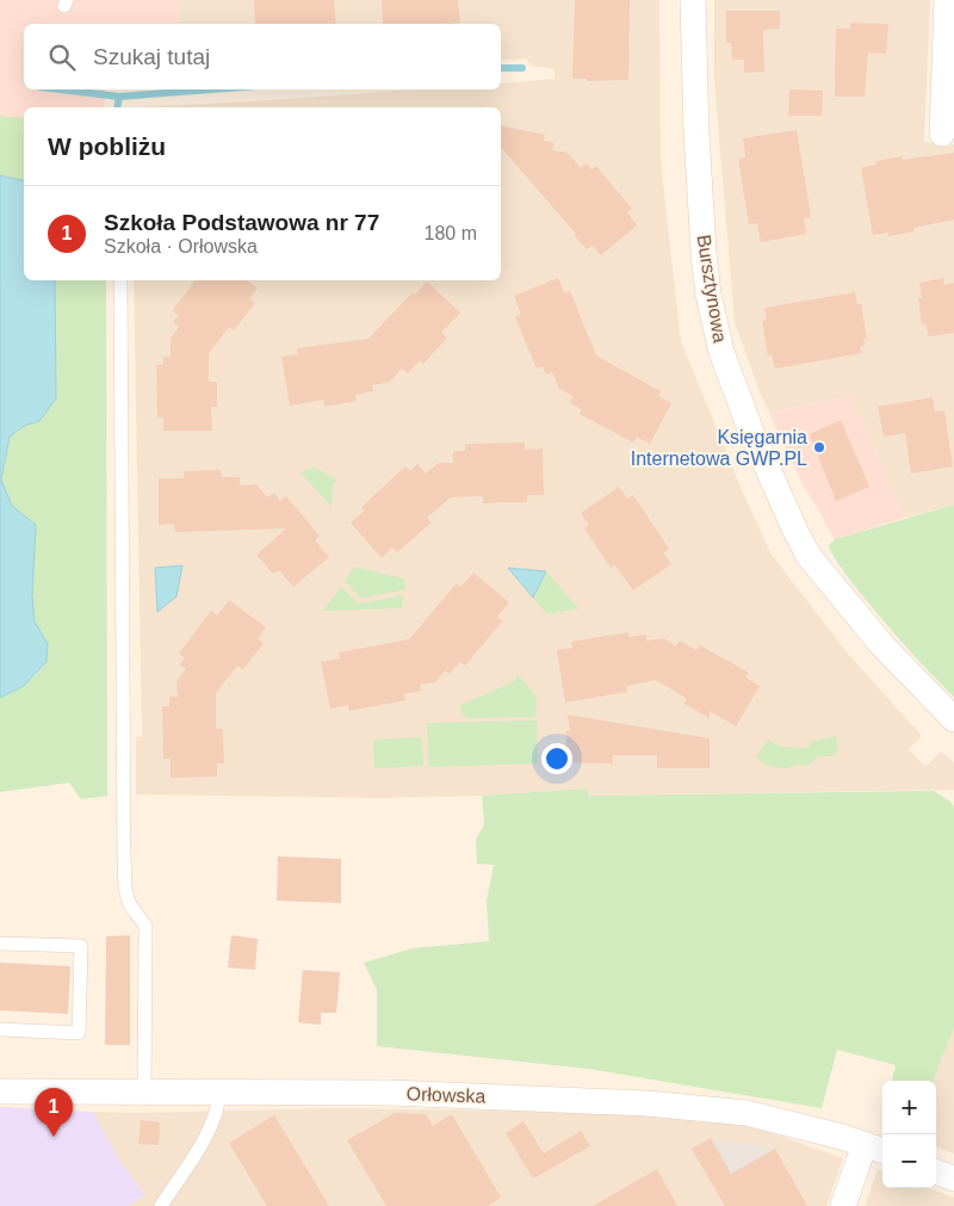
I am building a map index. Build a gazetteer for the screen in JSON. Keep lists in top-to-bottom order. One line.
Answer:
{"streets":{"street":["Bursztynowa","Orłowska"]},"places":["Księgarnia Internetowa GWP.PL"],"page":{"search":"Szukaj tutaj","heading":"W pobliżu","list":[{"mark":"1","name":"Szkoła Podstawowa nr 77","note":"Szkoła · Orłowska","value":"180 m"}],"map_buttons":["+","−"],"pins":"1"}}
